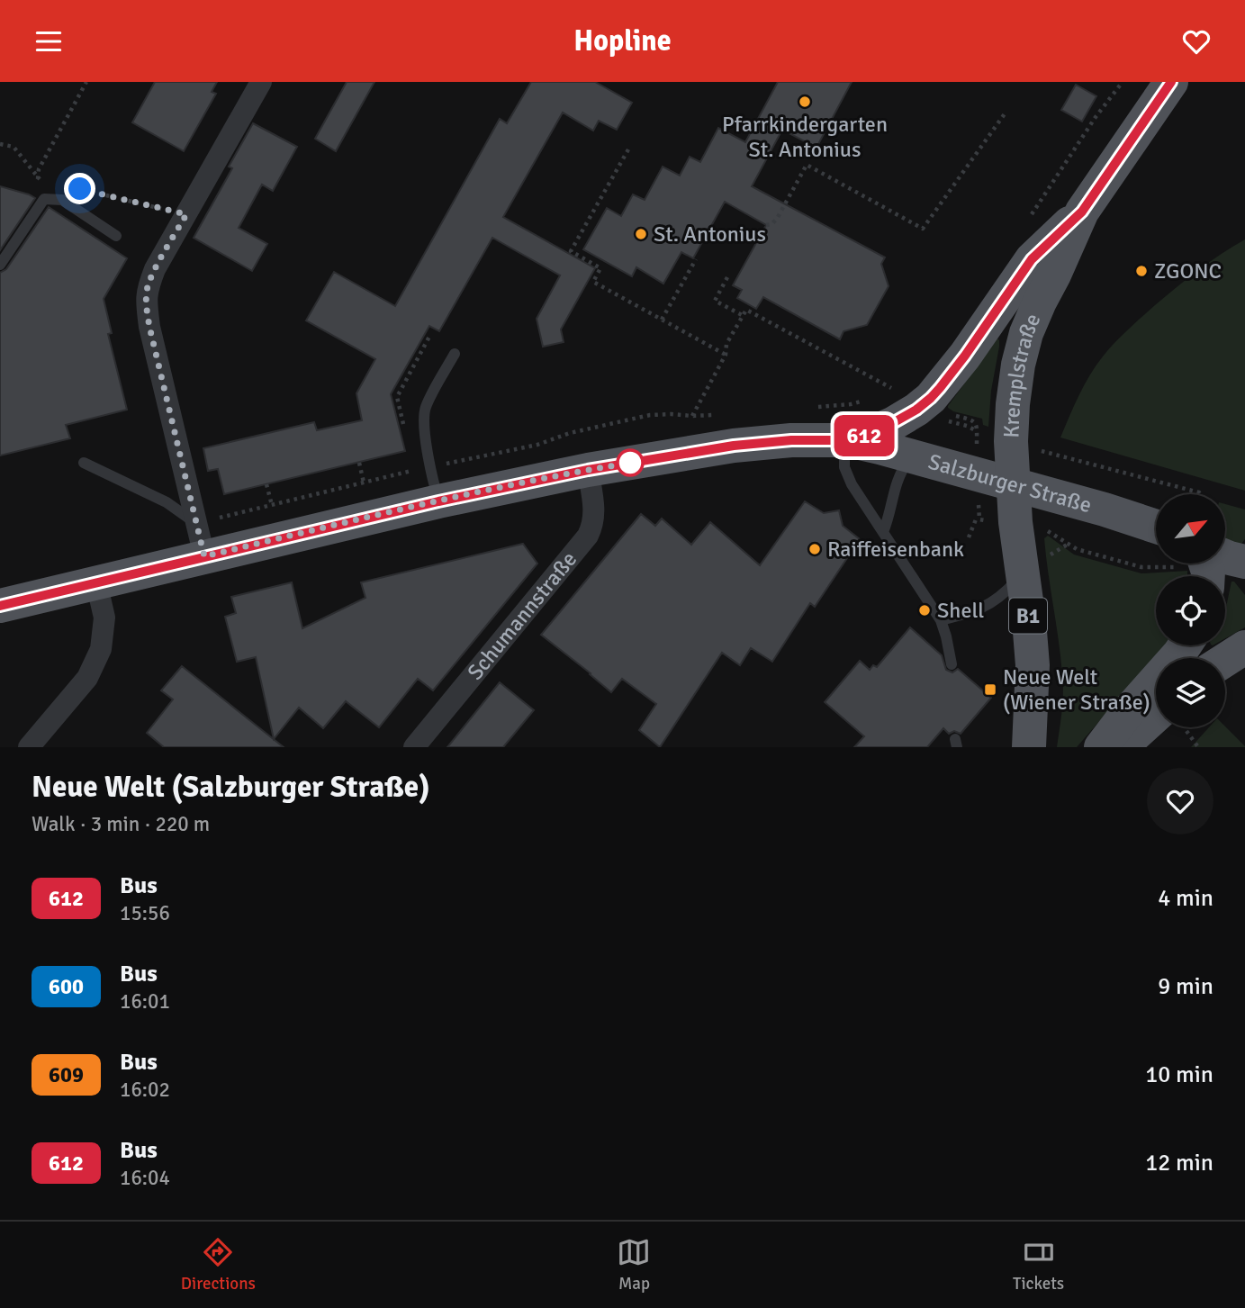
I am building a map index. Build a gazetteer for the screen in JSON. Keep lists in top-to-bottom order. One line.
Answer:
{"streets":{"main road":["Kremplstraße","Salzburger Straße","B1"],"street":["Schumannstraße"]},"crossings":[["Kremplstraße","Salzburger Straße"],["Salzburger Straße","Schumannstraße"]],"places":{"other":["Pfarrkindergarten St. Antonius","St. Antonius","ZGONC","Raiffeisenbank","Shell"],"transit":["Neue Welt (Wiener Straße)"]},"lines":["bus line 612"],"north":"top right","page":{"header":"Hopline","on_map":"612","heading":["Neue Welt (Salzburger Straße)","Walk · 3 min · 220 m"],"list":[{"mark":"612","name":"Bus","note":"15:56","value":"4 min"},{"mark":"600","name":"Bus","note":"16:01","value":"9 min"},{"mark":"609","name":"Bus","note":"16:02","value":"10 min"},{"mark":"612","name":"Bus","note":"16:04","value":"12 min"}],"tabs":["Directions","Map","Tickets"]}}
